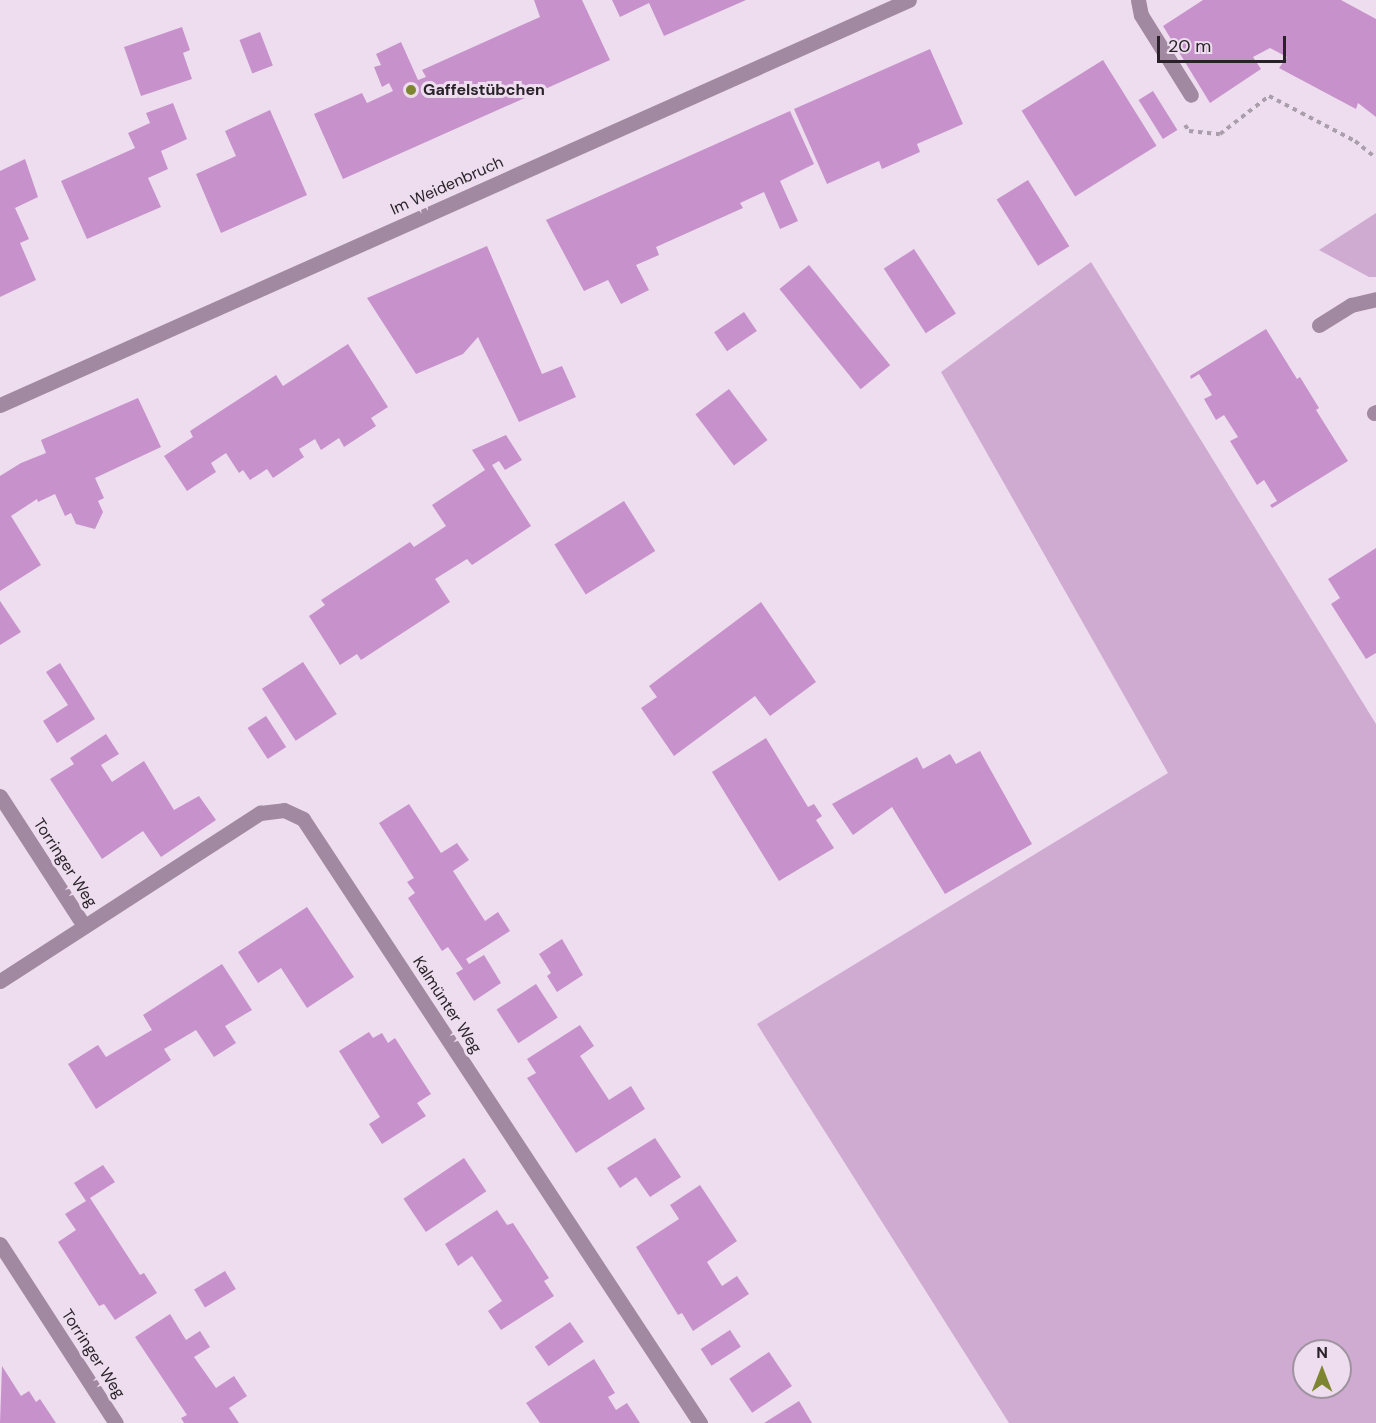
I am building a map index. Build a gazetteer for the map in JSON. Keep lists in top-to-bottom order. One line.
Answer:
{"streets":{"street":["Im Weidenbruch","Torringer Weg","Kalmünter Weg"]},"crossings":[["Torringer Weg","Kalmünter Weg"]],"places":["Gaffelstübchen"],"scale_bar":"20 m","north":"top"}
